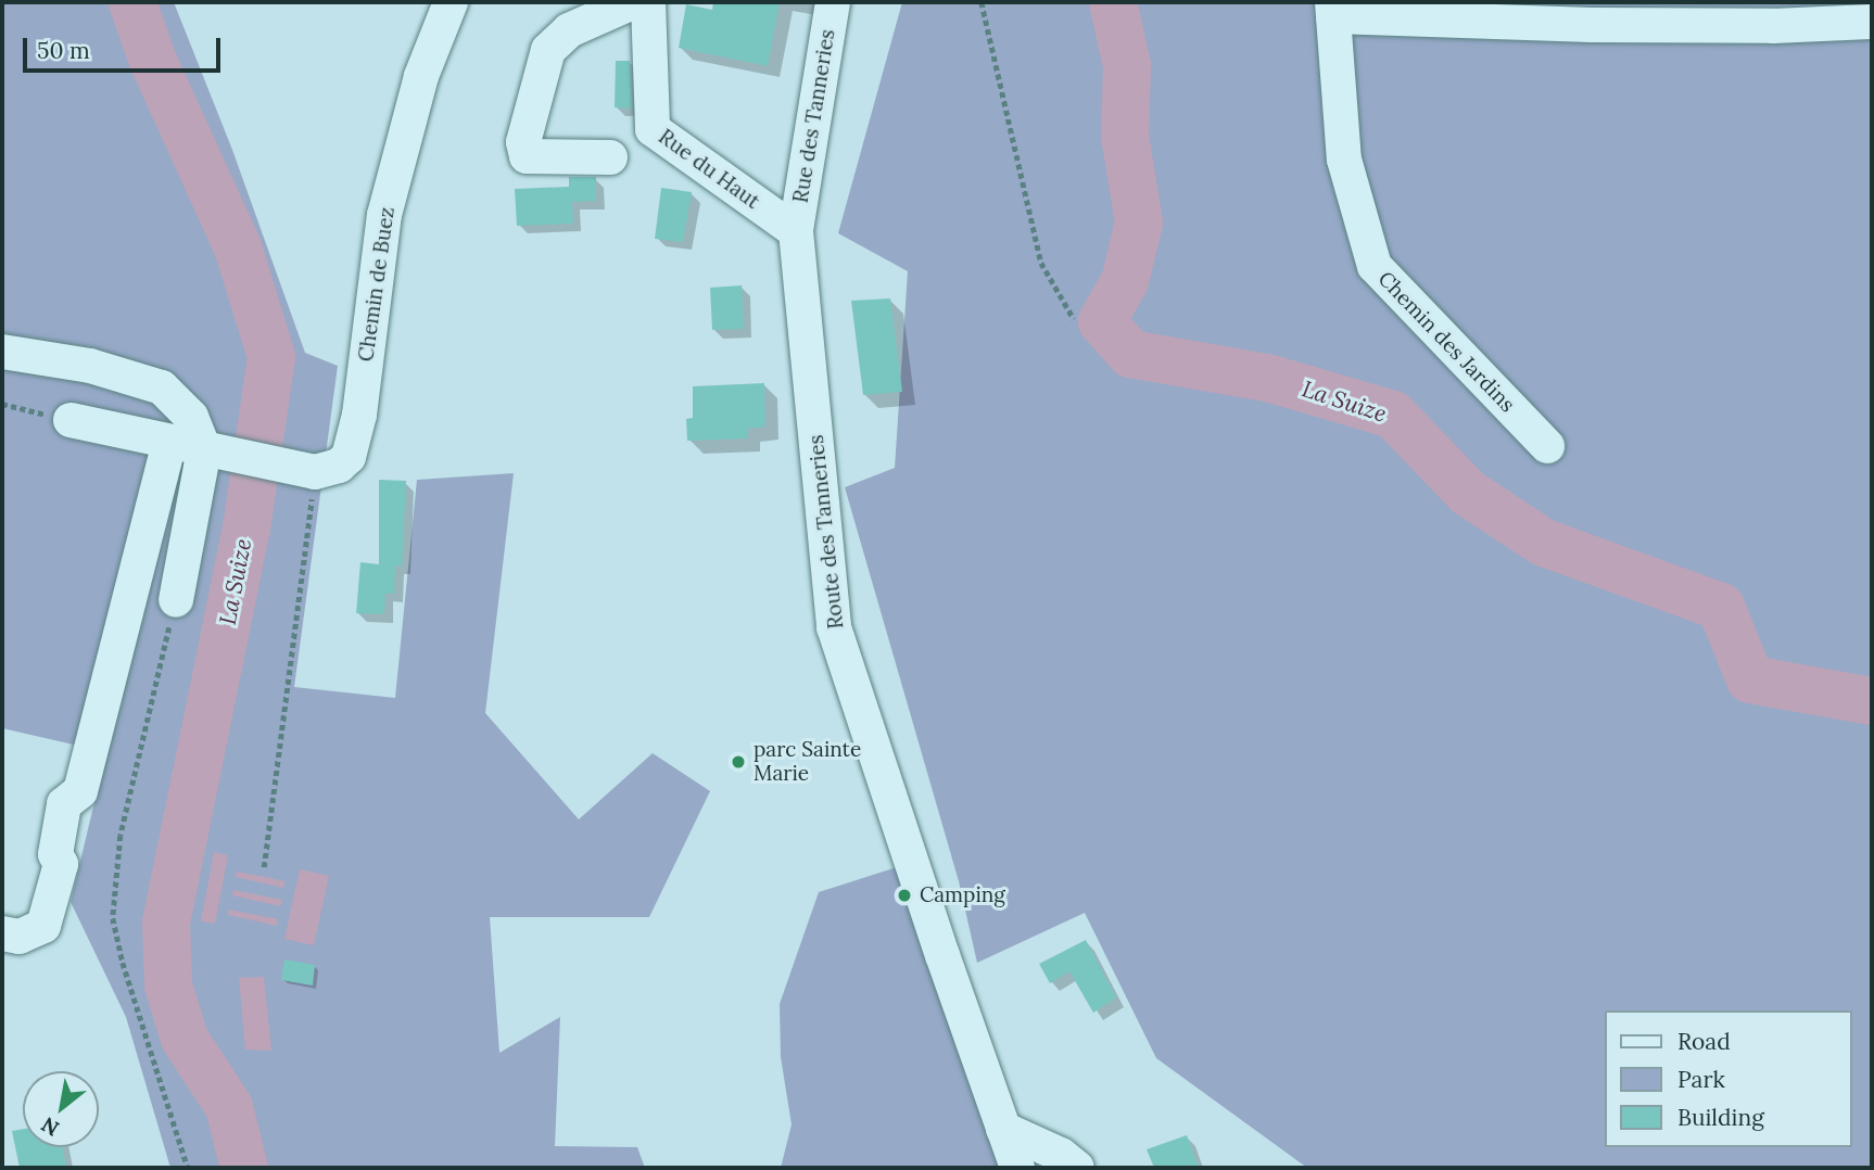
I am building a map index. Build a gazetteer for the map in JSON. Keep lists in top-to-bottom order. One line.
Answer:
{"streets":{"street":["Rue des Tanneries","Rue du Haut","Chemin de Buez","Chemin des Jardins","Route des Tanneries"]},"crossings":[["Rue des Tanneries","Rue du Haut"],["Rue des Tanneries","Route des Tanneries"],["Rue du Haut","Route des Tanneries"]],"water":["La Suize"],"places":["parc Sainte Marie","Camping"],"legend":["Road","Park","Building"],"scale_bar":"50 m","north":"bottom left"}
